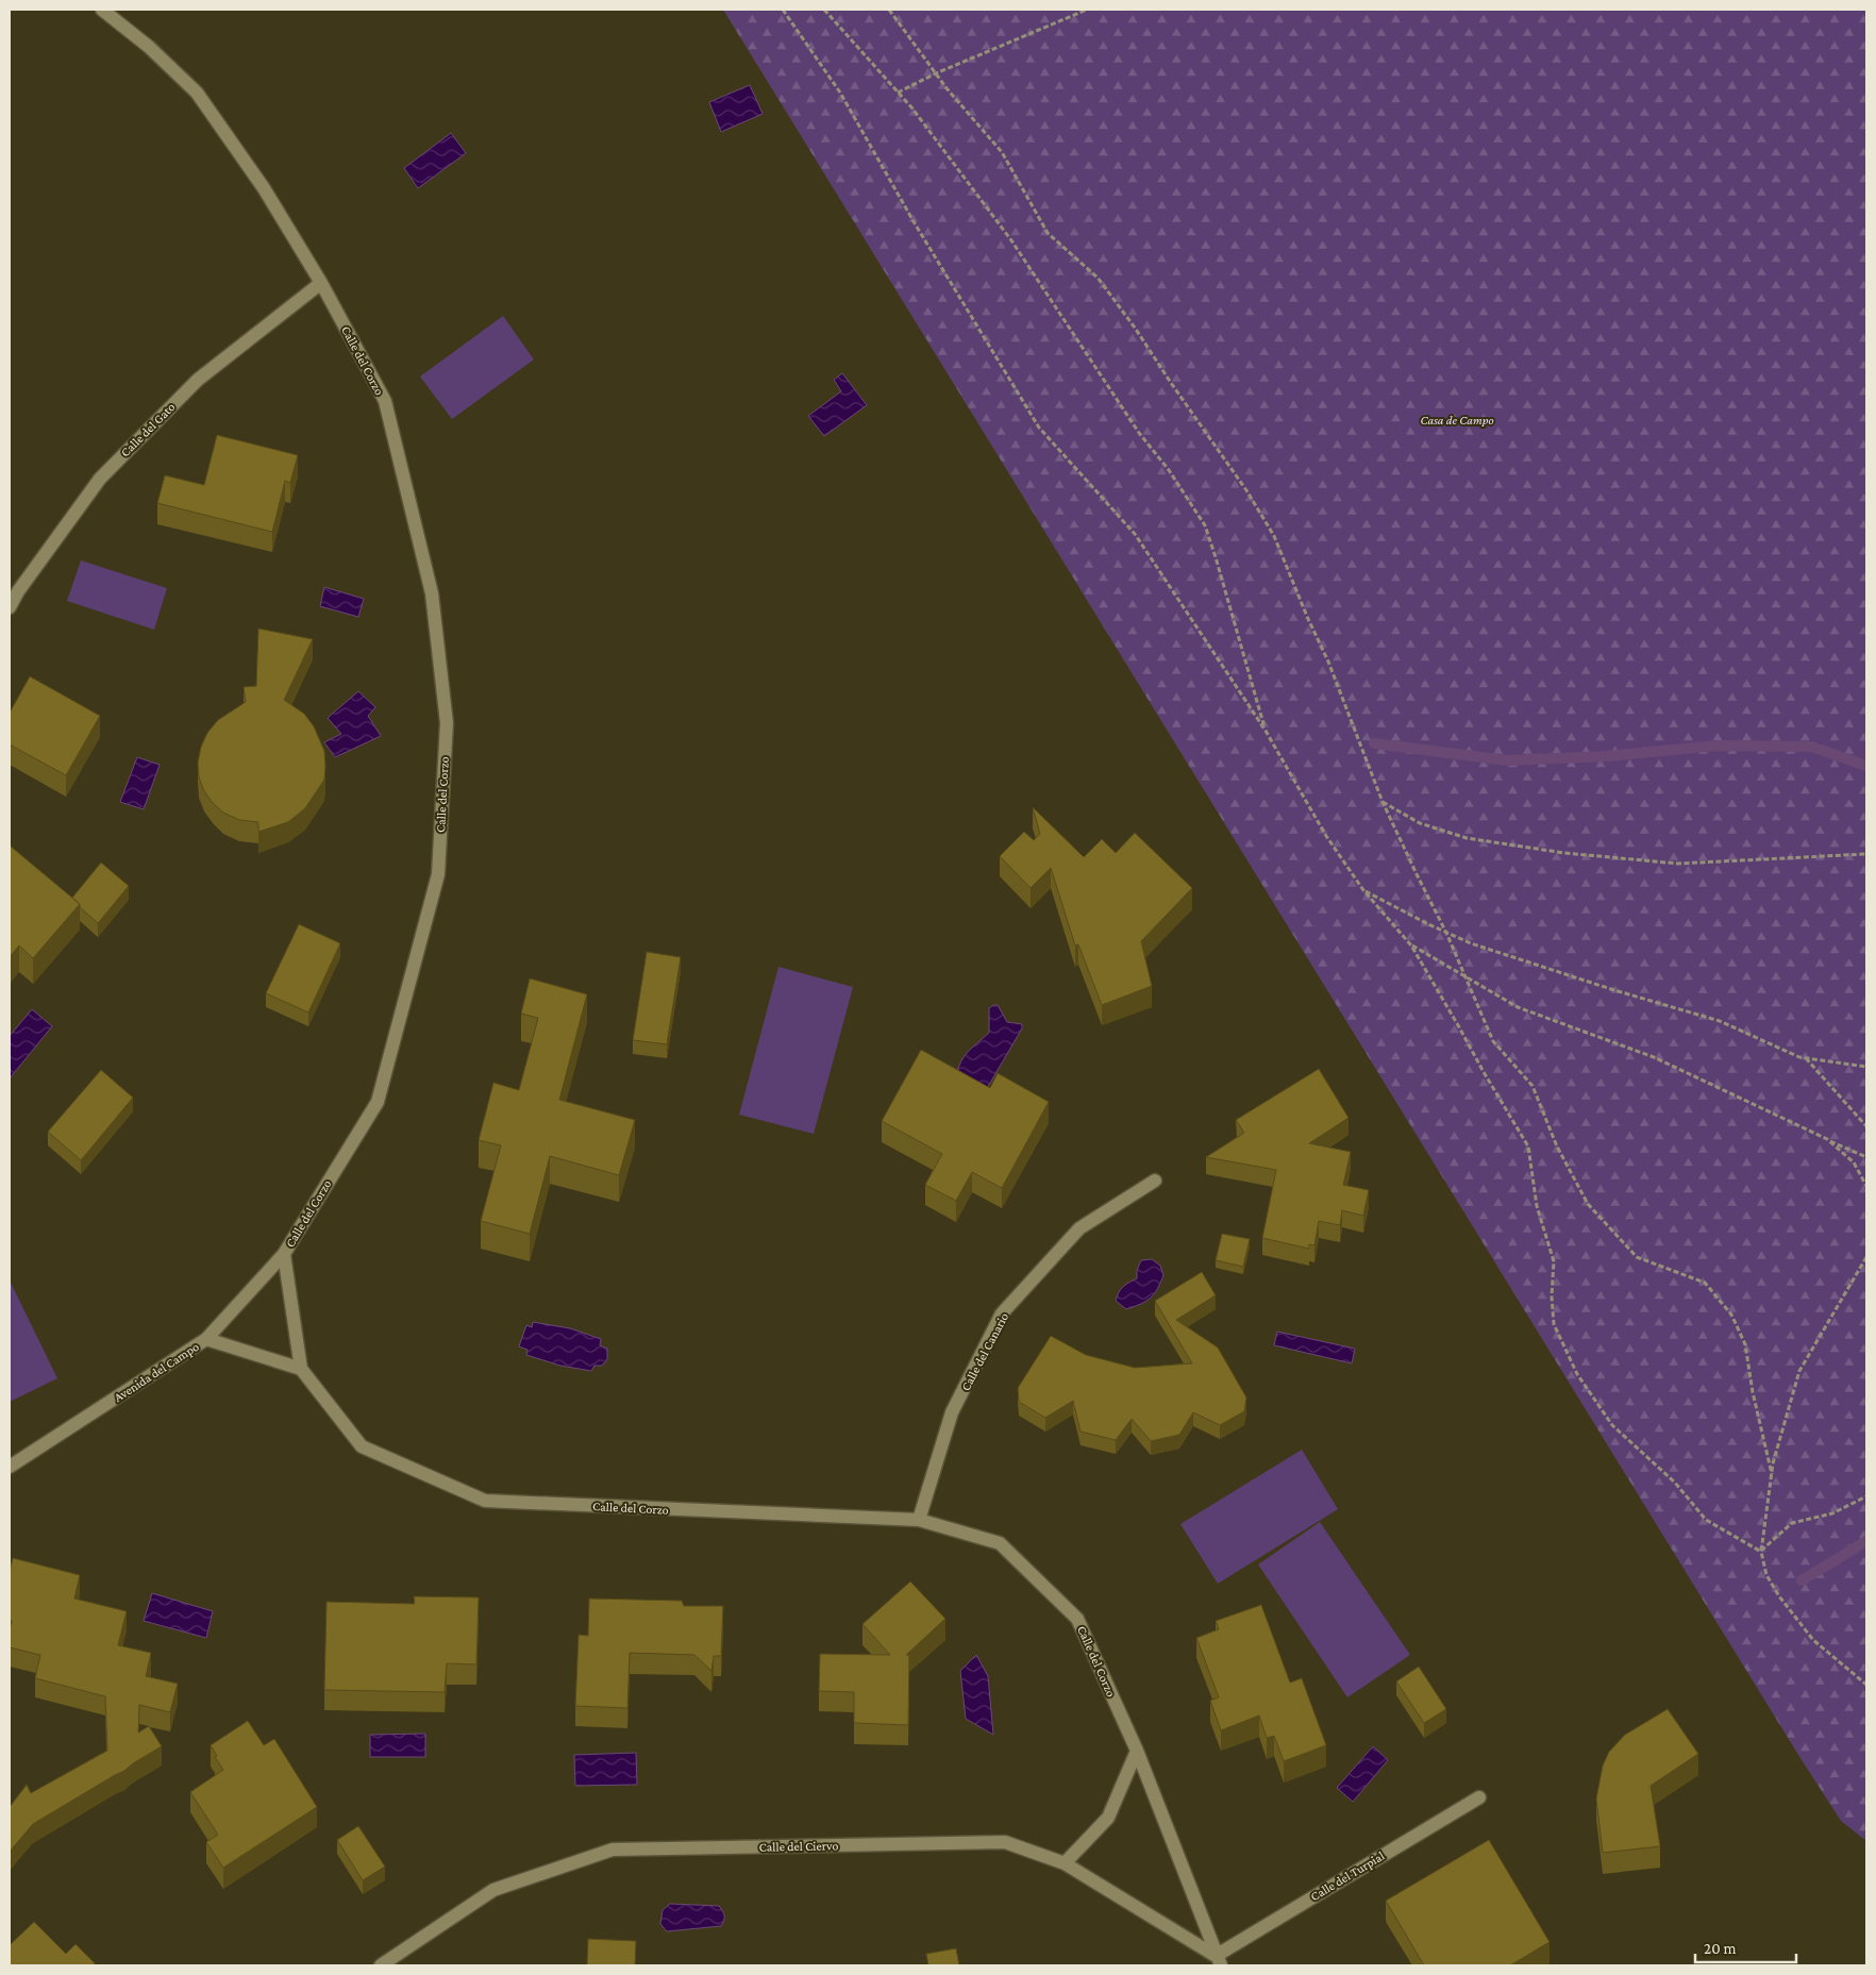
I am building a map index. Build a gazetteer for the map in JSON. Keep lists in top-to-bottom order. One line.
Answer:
{"streets":{"street":["Calle del Corzo","Calle del Gato","Calle del Canario","Avenida del Campo","Calle del Ciervo","Calle del Turpial"]},"crossings":[["Calle del Corzo","Calle del Gato"],["Calle del Corzo","Calle del Canario"],["Calle del Corzo","Avenida del Campo"],["Calle del Corzo","Calle del Ciervo"],["Calle del Corzo","Calle del Turpial"],["Calle del Ciervo","Calle del Turpial"]],"parks":["Casa de Campo"],"scale_bar":"20 m"}
